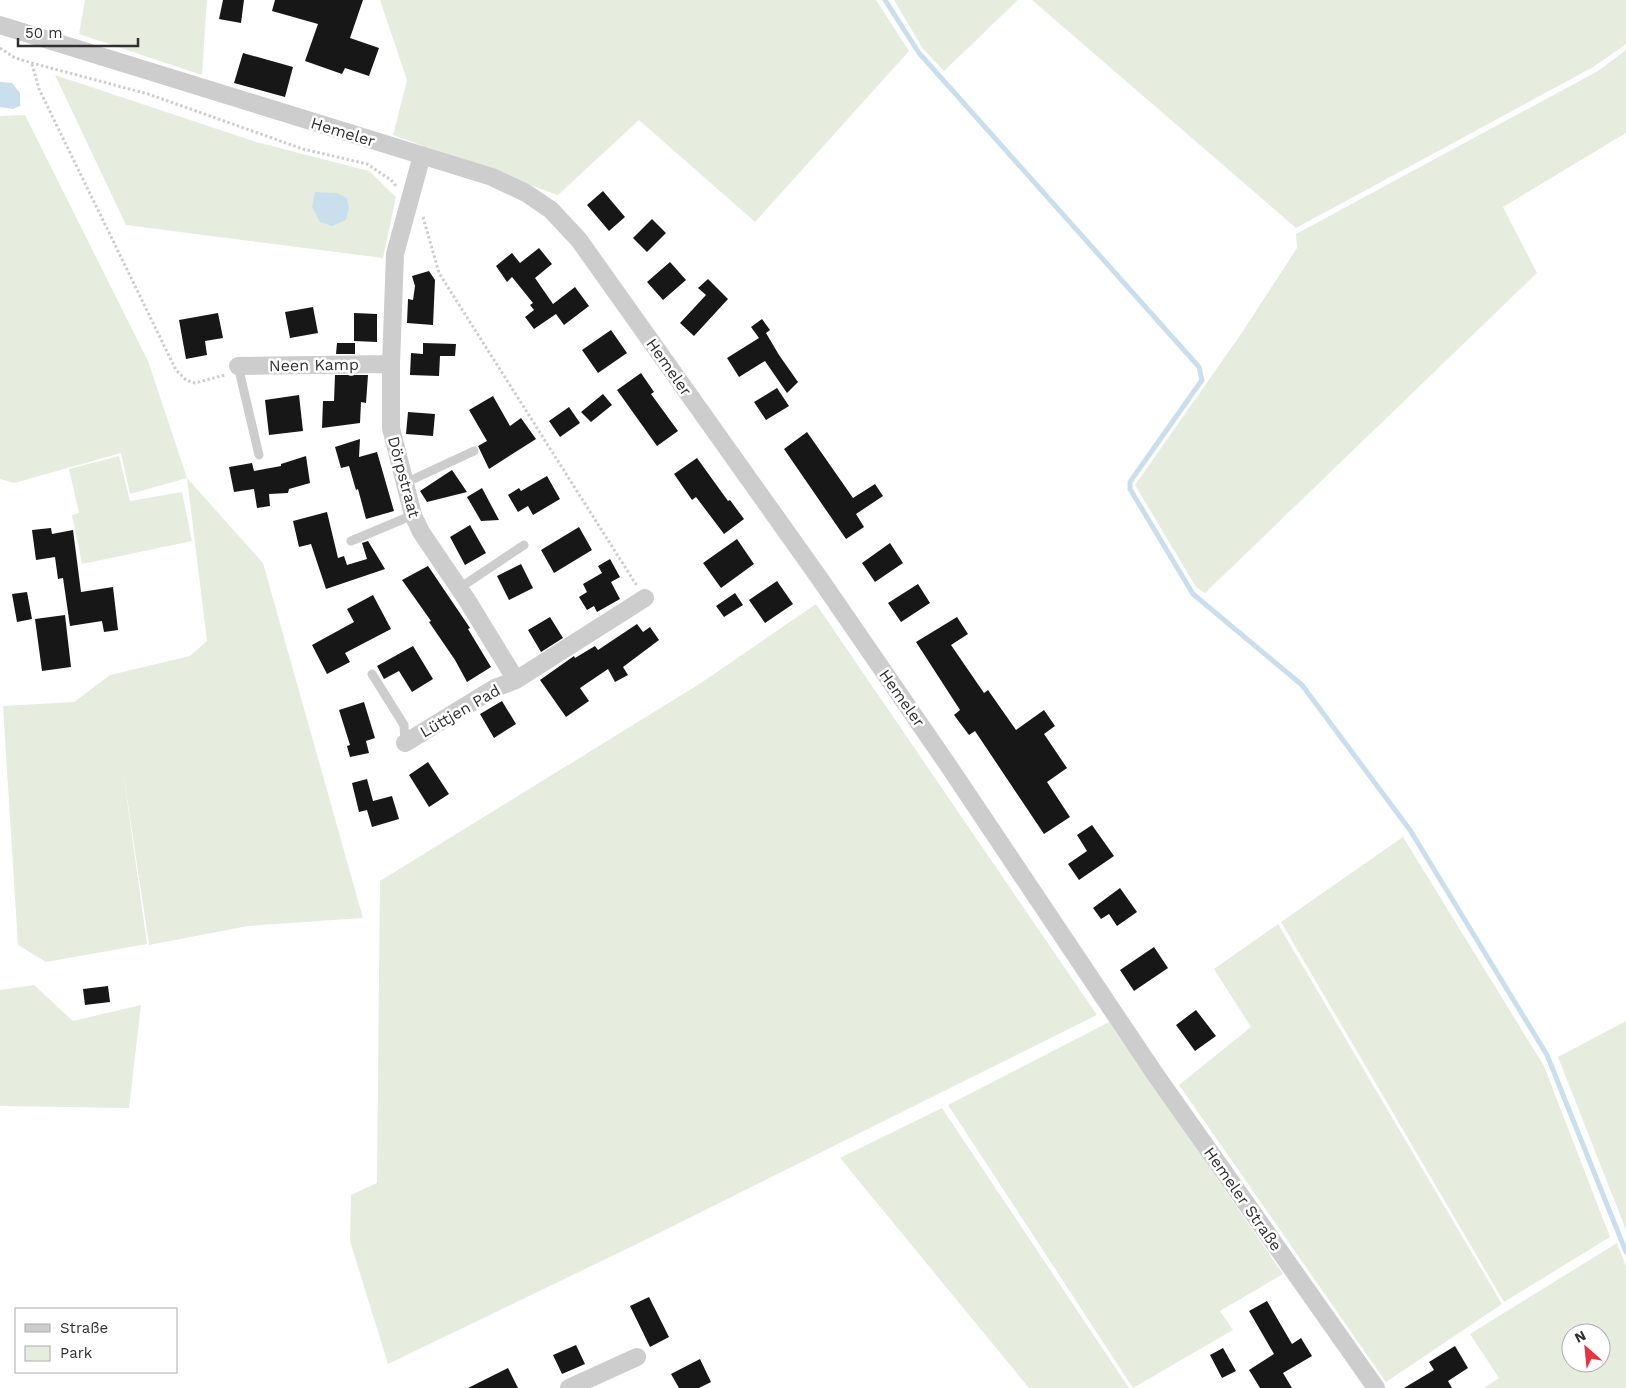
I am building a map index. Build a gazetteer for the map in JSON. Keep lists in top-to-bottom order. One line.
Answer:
{"streets":{"street":["Hemeler","Neen Kamp","Dörpstraat","Lüttjen Pad","Hemeler Straße"]},"crossings":[["Hemeler","Dörpstraat"],["Hemeler","Hemeler Straße"],["Neen Kamp","Dörpstraat"],["Dörpstraat","Lüttjen Pad"]],"legend":["Straße","Park"],"scale_bar":"50 m","north":"top left"}
